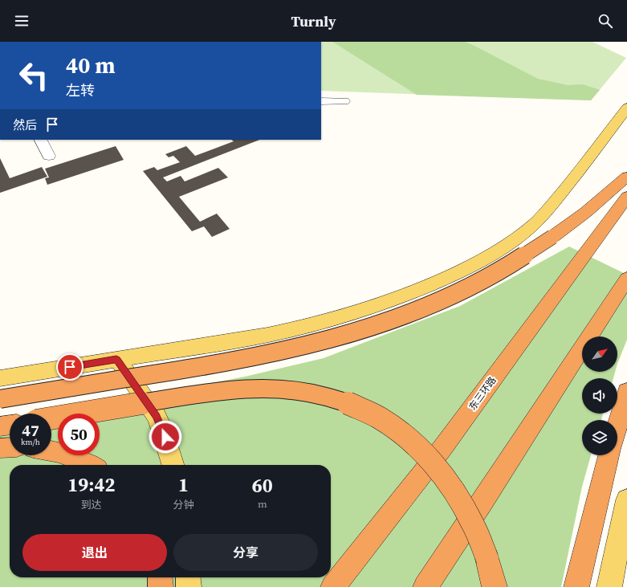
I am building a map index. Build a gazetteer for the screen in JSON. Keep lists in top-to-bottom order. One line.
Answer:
{"streets":{"highway":["东三环路"]},"north":"top right","page":{"header":"Turnly","turn":["40 m","左转"],"then":"然后","speed":"47 km/h","limit":"50","eta":["19:42","到达","1","分钟","60","m"],"buttons":["退出","分享"]}}
